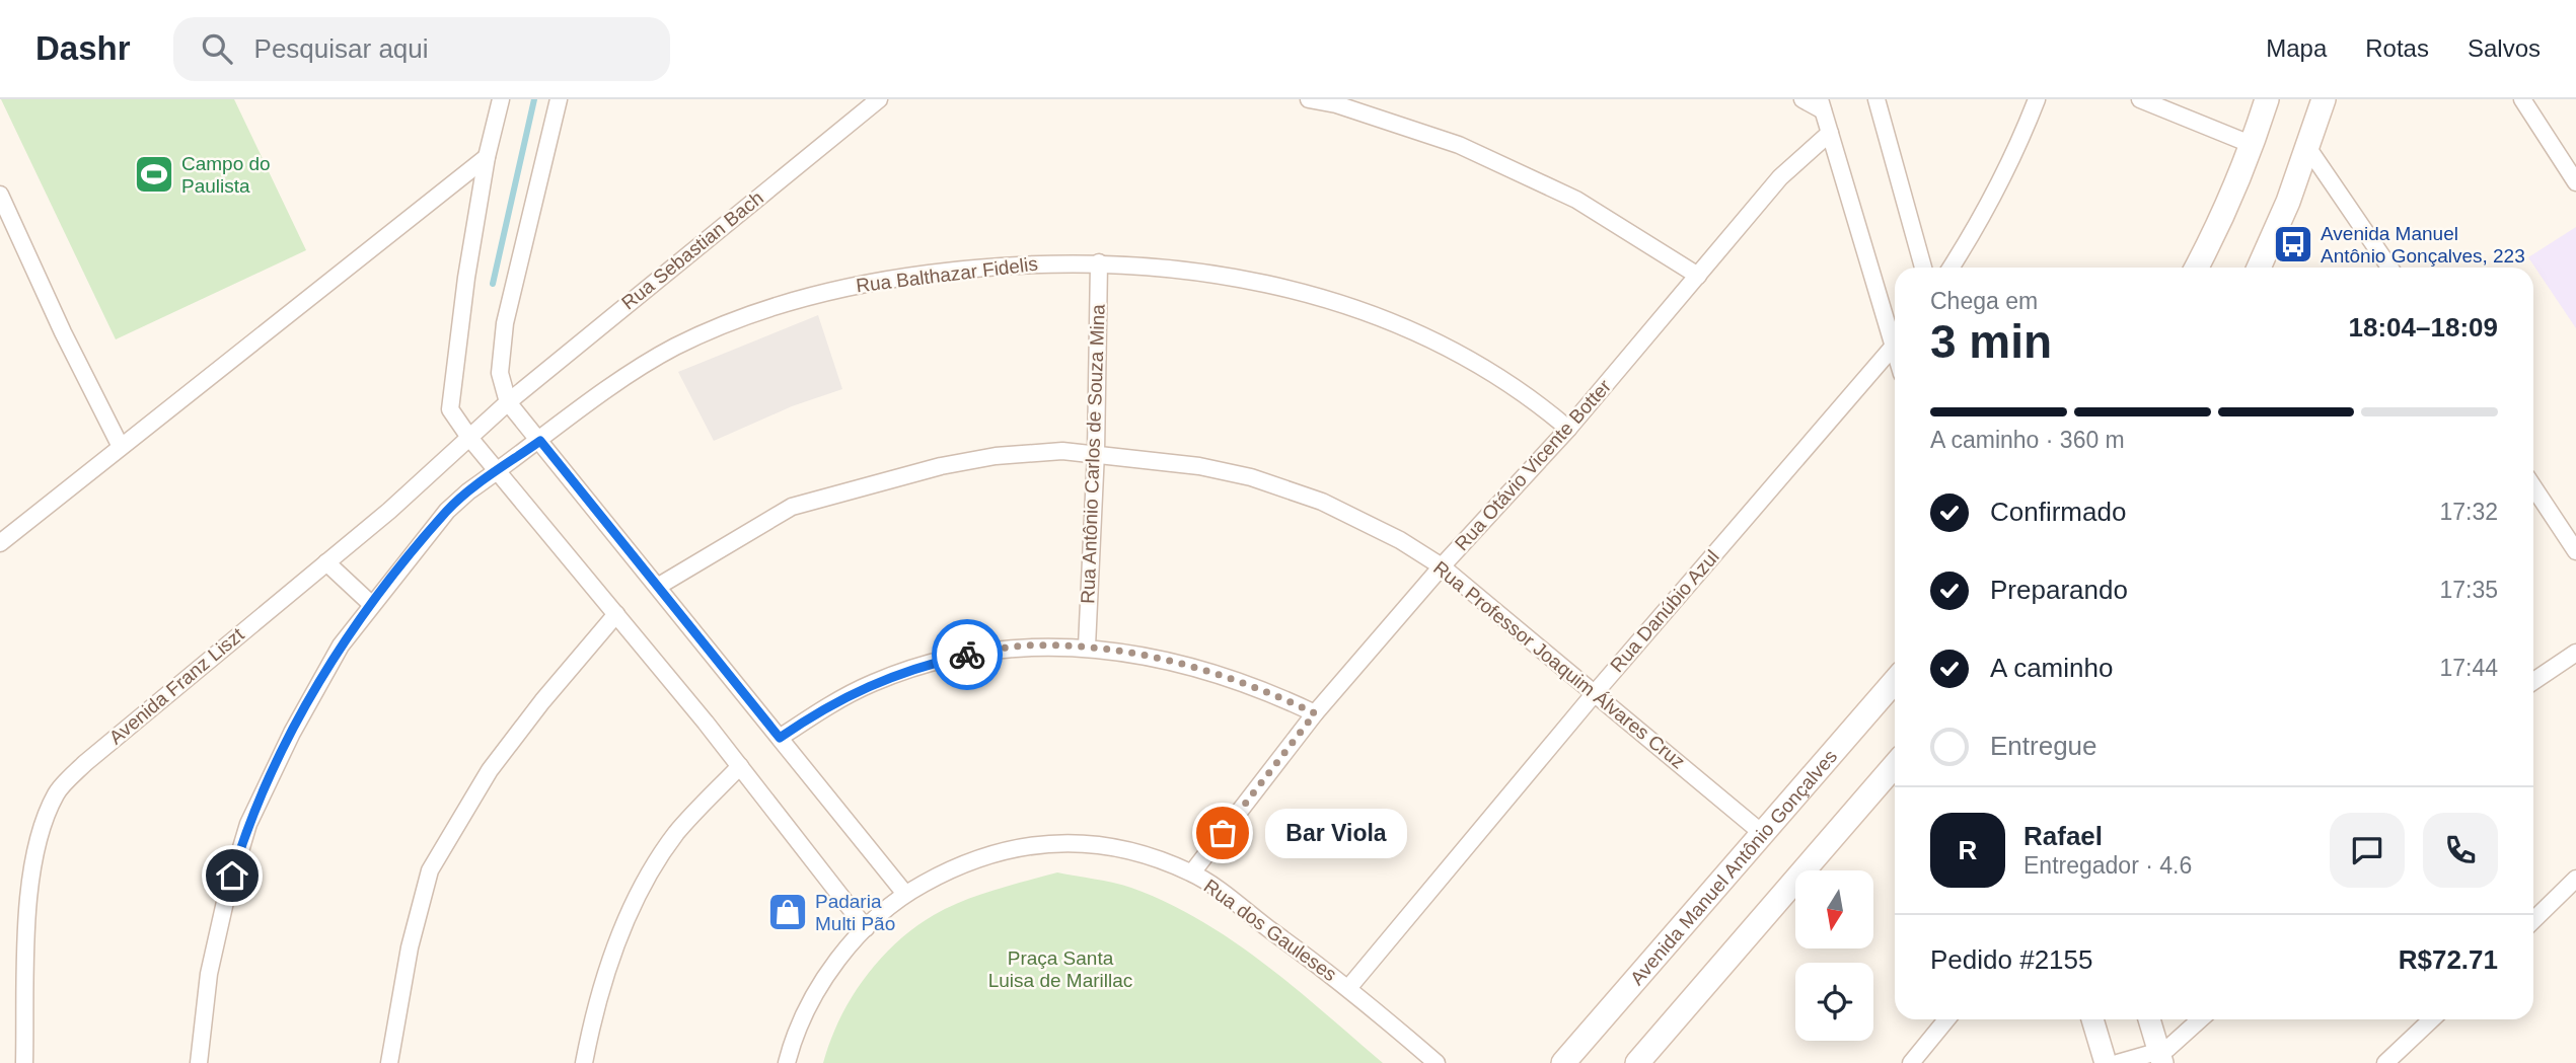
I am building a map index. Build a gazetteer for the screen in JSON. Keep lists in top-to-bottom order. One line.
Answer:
{"streets":{"main road":["Avenida Manuel Antônio Gonçalves"],"street":["Rua Sebastian Bach","Rua Balthazar Fidelis","Rua Antônio Carlos de Souza Mina","Rua Otávio Vicente Botter","Rua Danúbio Azul","Rua Professor Joaquim Álvares Cruz","Avenida Franz Liszt","Rua dos Gauleses"]},"crossings":[["Rua Sebastian Bach","Avenida Franz Liszt"],["Rua Balthazar Fidelis","Rua Antônio Carlos de Souza Mina"],["Rua Balthazar Fidelis","Rua Otávio Vicente Botter"],["Rua Antônio Carlos de Souza Mina","Rua Professor Joaquim Álvares Cruz"],["Rua Otávio Vicente Botter","Rua Professor Joaquim Álvares Cruz"],["Rua Otávio Vicente Botter","Rua dos Gauleses"],["Rua Danúbio Azul","Rua Professor Joaquim Álvares Cruz"],["Rua Danúbio Azul","Rua dos Gauleses"],["Rua Professor Joaquim Álvares Cruz","Avenida Manuel Antônio Gonçalves"]],"parks":["Praça Santa Luisa de Marillac"],"places":{"sports":["Campo do Paulista"],"bus stop":["Avenida Manuel Antônio Gonçalves, 223"],"other":["Bar Viola"],"shop":["Padaria Multi Pão"]},"north":"bottom","page":{"header":"Dashr","search":"Pesquisar aqui","nav":["Mapa","Rotas","Salvos"],"heading":["3 min","Chega em","18:04–18:09"],"panel":["Rafael","Entregador · 4.6","Pedido #2155","R$72.71"],"bar":"A caminho · 360 m","list":[["Confirmado","17:32"],["Preparando","17:35"],["A caminho","17:44"],"Entregue"],"bubble":"Bar Viola","round":"R"}}
